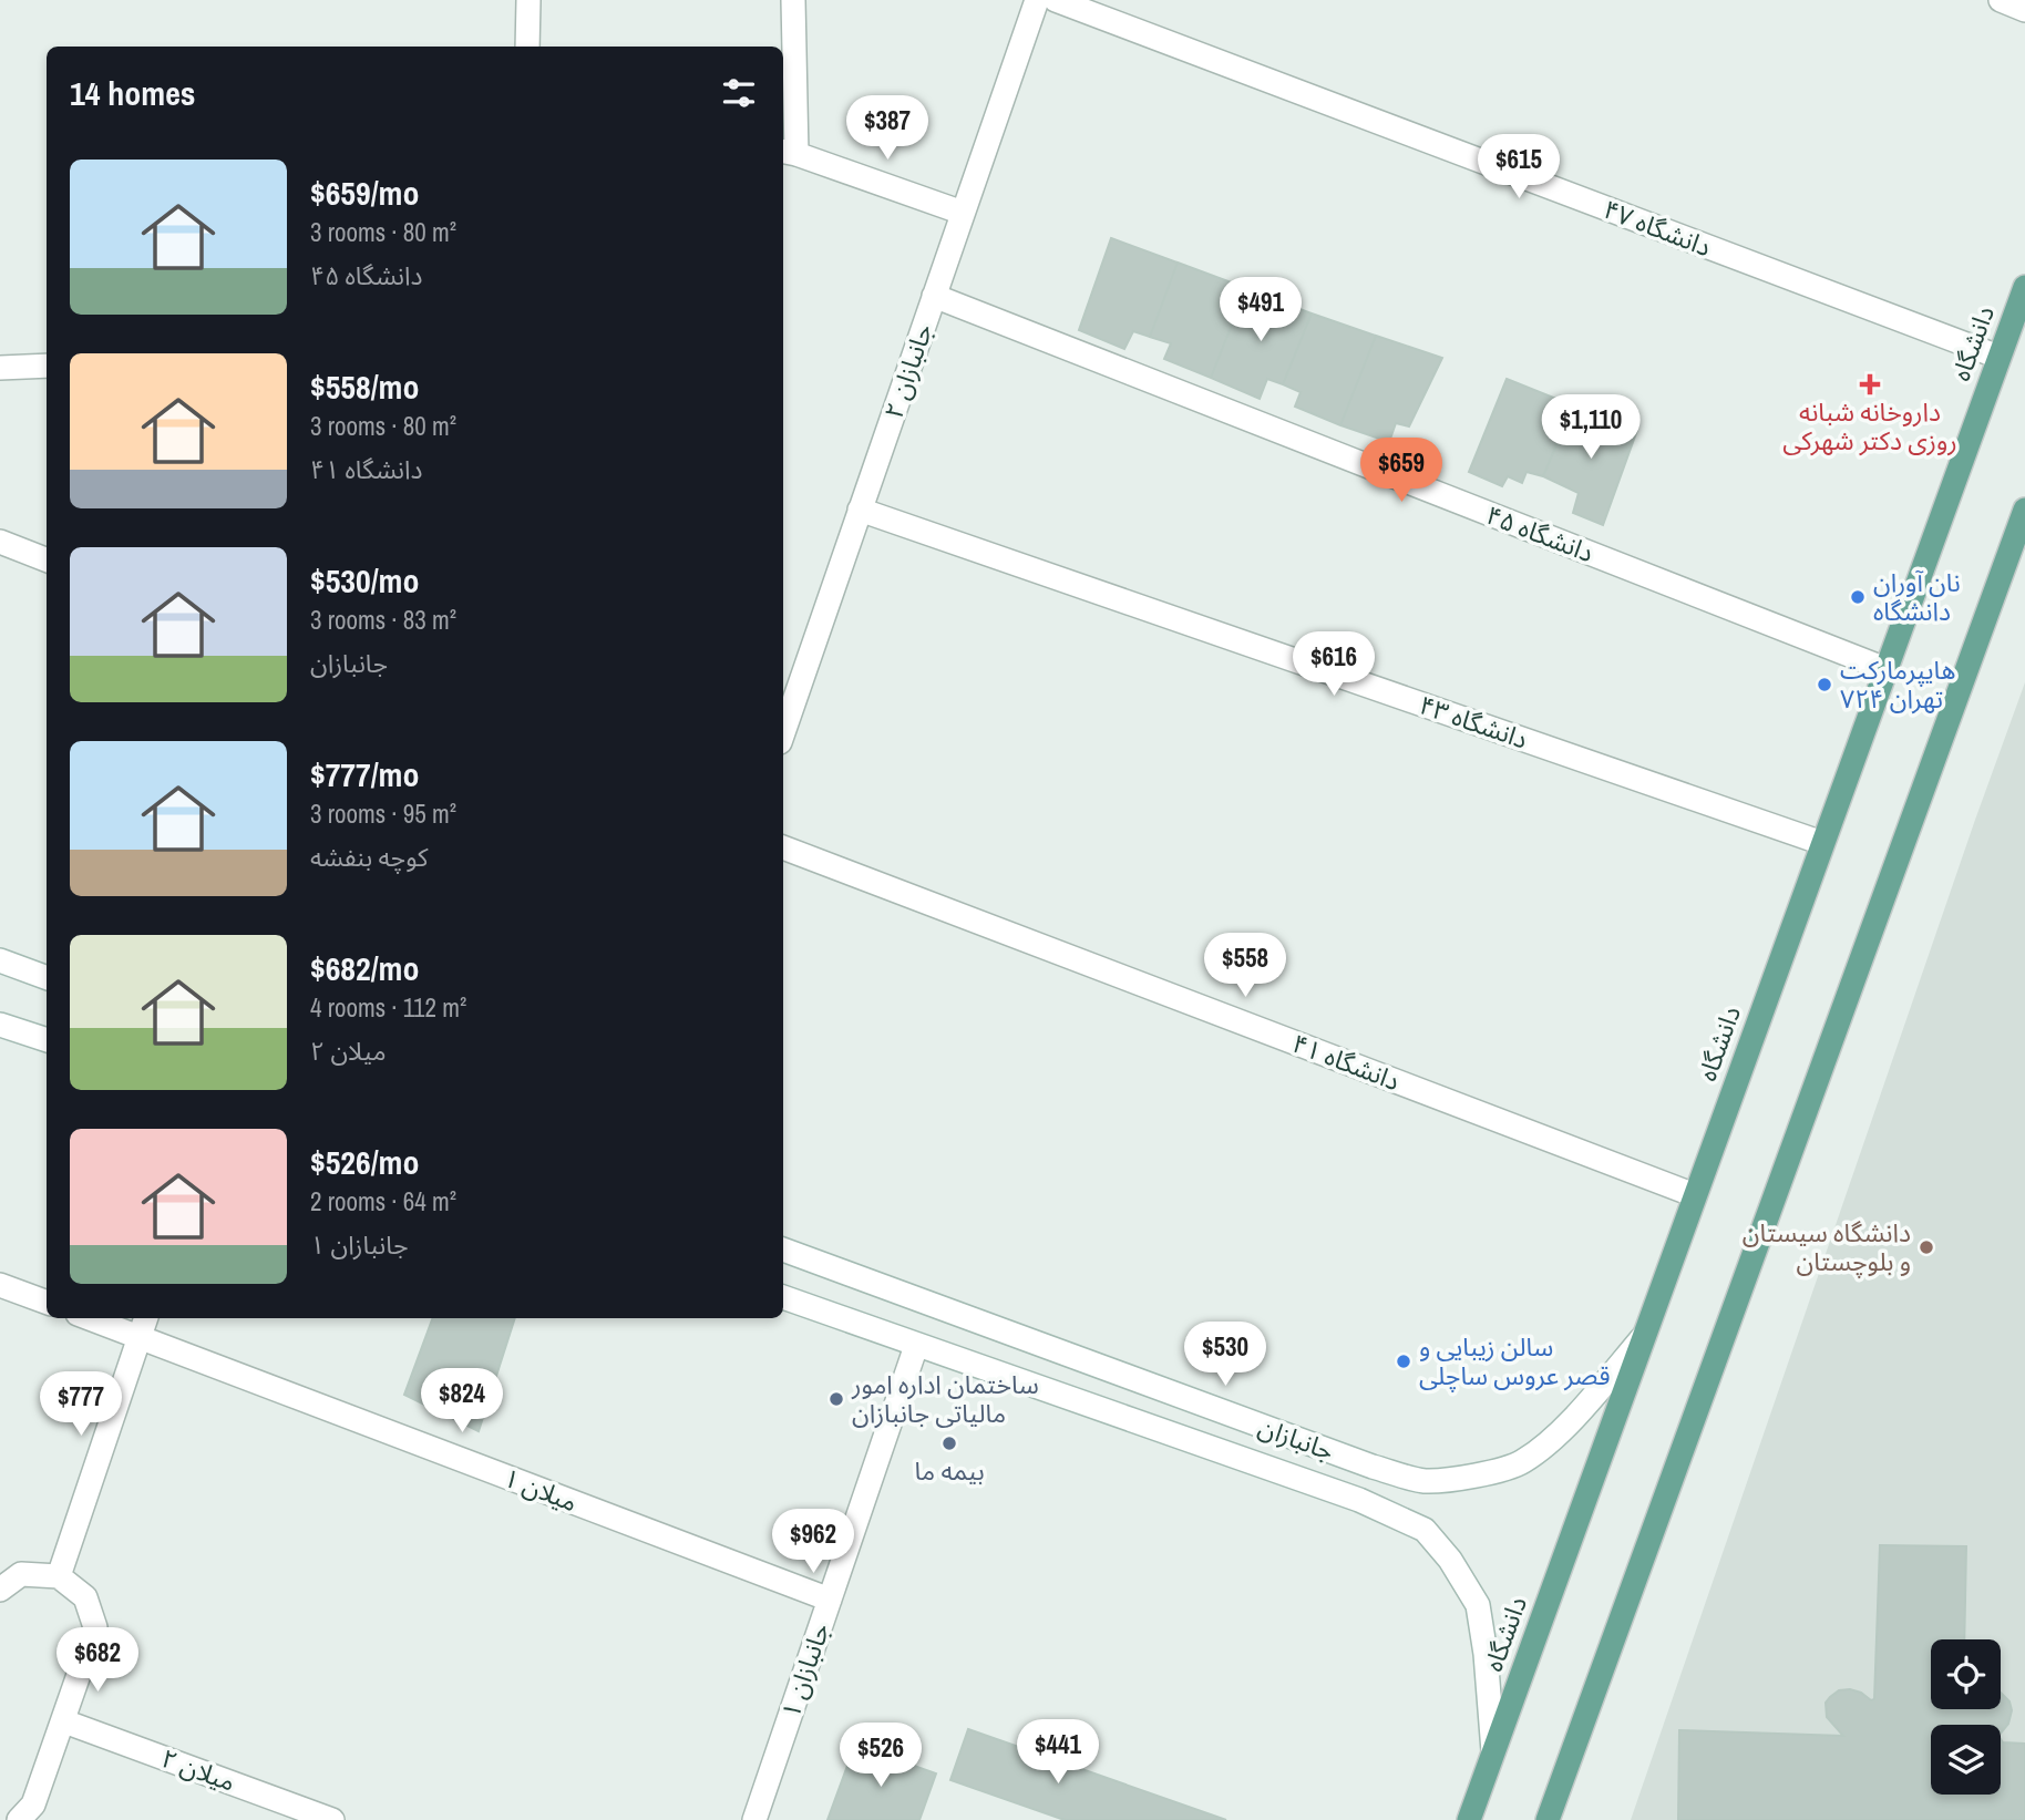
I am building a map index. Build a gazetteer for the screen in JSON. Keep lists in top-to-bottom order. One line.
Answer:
{"streets":{"main road":["دانشگاه"],"street":["دانشگاه ۴۷","جانبازان ۲","دانشگاه ۴۵","دانشگاه ۴۳","دانشگاه ۴۱","جانبازان","میلان ۱","جانبازان ۱","میلان ۲"]},"crossings":[["دانشگاه ۴۷","دانشگاه"],["دانشگاه","دانشگاه ۴۵"],["دانشگاه","دانشگاه ۴۳"],["دانشگاه","دانشگاه ۴۱"],["دانشگاه","جانبازان"],["جانبازان ۲","دانشگاه ۴۵"],["جانبازان ۲","دانشگاه ۴۳"],["جانبازان","جانبازان ۱"],["میلان ۱","جانبازان ۱"]],"places":{"health":["داروخانه شبانه روزی دکتر شهرکی"],"other":["نان آوران دانشگاه","هایپرمارکت تهران ۷۲۴","دانشگاه سیستان و بلوچستان","سالن زیبایی و قصر عروس ساچلی","ساختمان اداره امور مالیاتی جانبازان","بیمه ما"]},"page":{"heading":"14 homes","price":["$387","$615","$491","$1,110","$659","$616","$558","$530","$824","$777","$962","$682","$441","$526"],"list":[{"name":"$659/mo","note":"3 rooms · 80 m² · دانشگاه ۴۵"},{"name":"$558/mo","note":"3 rooms · 80 m² · دانشگاه ۴۱"},{"name":"$530/mo","note":"3 rooms · 83 m² · جانبازان"},{"name":"$777/mo","note":"3 rooms · 95 m² · کوچه بنفشه"},{"name":"$682/mo","note":"4 rooms · 112 m² · میلان ۲"},{"name":"$526/mo","note":"2 rooms · 64 m² · جانبازان ۱"}]}}
